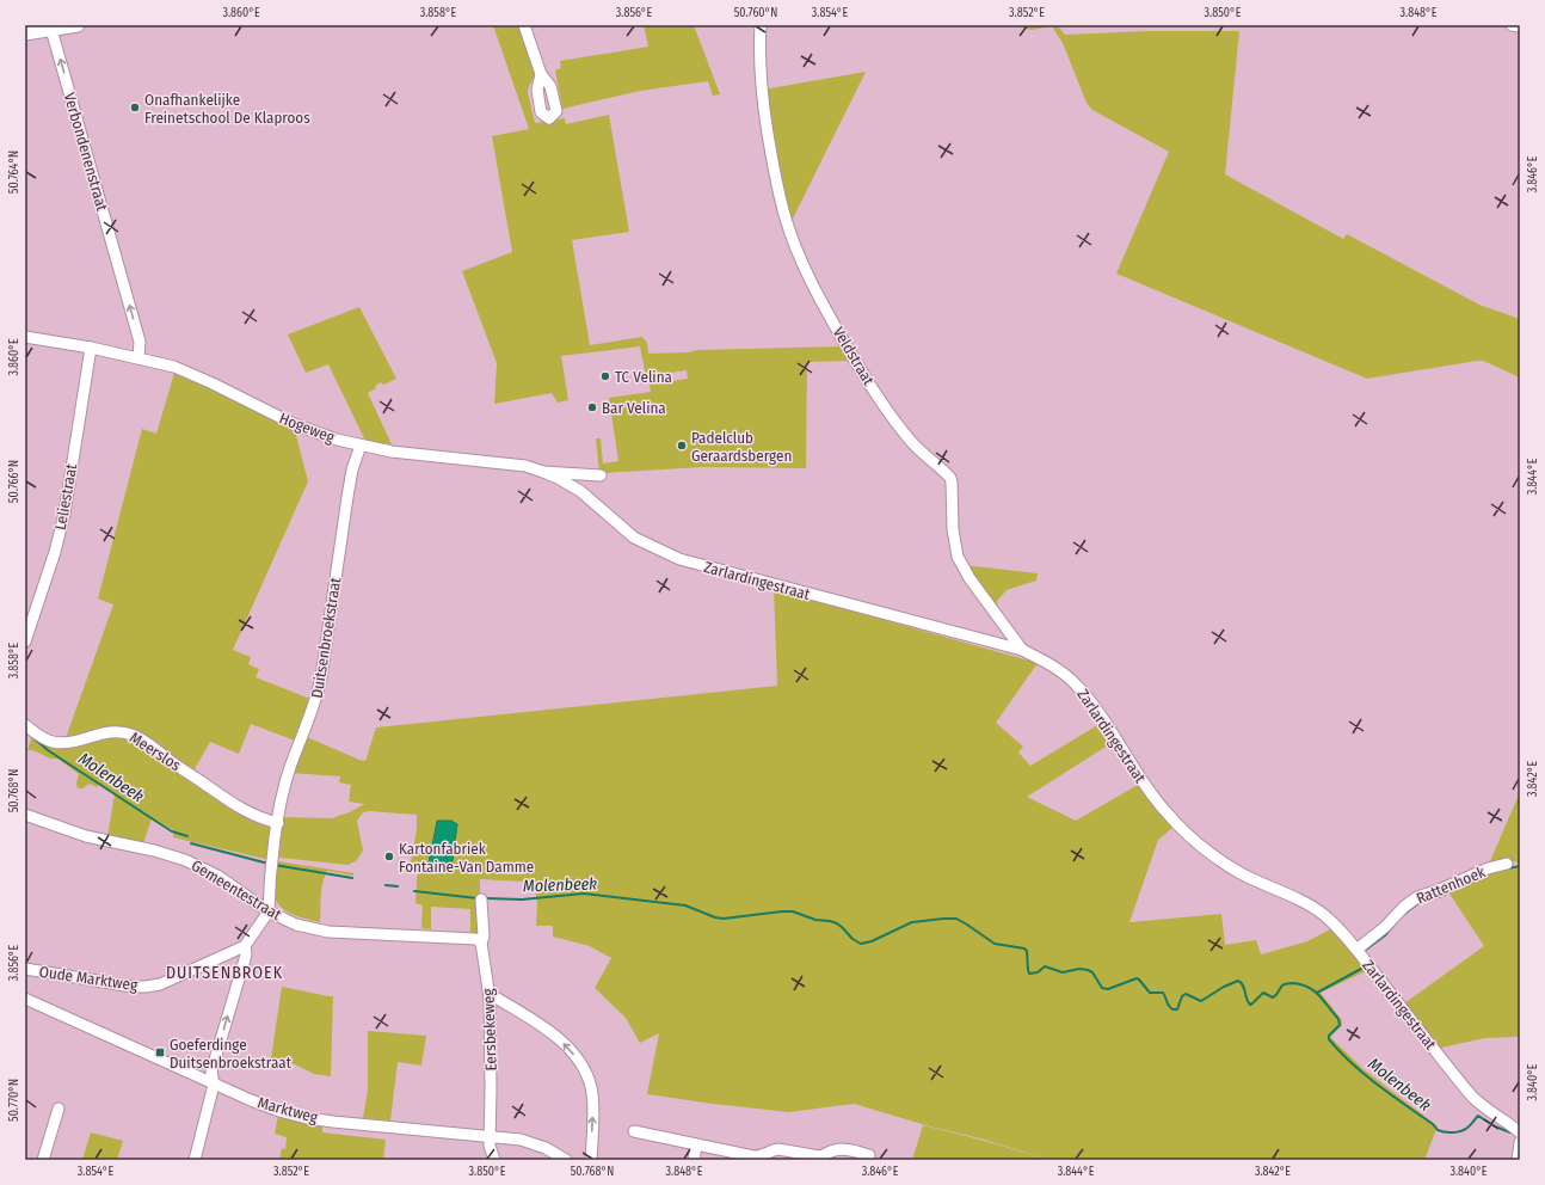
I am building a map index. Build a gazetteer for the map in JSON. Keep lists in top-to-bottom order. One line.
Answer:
{"streets":{"street":["Verbondenenstraat","Veldstraat","Hogeweg","Leliestraat","Zarlardingestraat","Duitsenbroekstraat","Meerslos","Rattenhoek","Gemeentestraat","Oude Marktweg","Eersbekeweg","Marktweg"]},"crossings":[["Verbondenenstraat","Hogeweg"],["Veldstraat","Zarlardingestraat"],["Hogeweg","Leliestraat"],["Hogeweg","Zarlardingestraat"],["Hogeweg","Duitsenbroekstraat"],["Zarlardingestraat","Rattenhoek"],["Duitsenbroekstraat","Meerslos"],["Duitsenbroekstraat","Gemeentestraat"],["Gemeentestraat","Eersbekeweg"],["Eersbekeweg","Marktweg"]],"one_way":["Verbondenenstraat"],"districts":["DUITSENBROEK"],"water":["Molenbeek"],"places":{"other":["Onafhankelijke Freinetschool De Klaproos","TC Velina","Bar Velina","Padelclub Geraardsbergen","Kartonfabriek Fontaine-Van Damme"],"transit":["Goeferdinge Duitsenbroekstraat"]},"coordinates":["3.860°E","3.858°E","3.856°E","50.760°N","3.854°E","3.852°E","3.850°E","3.848°E","50.764°N","3.846°E","3.844°E","50.766°N","3.842°E","50.768°N","3.840°E","50.770°N"]}
